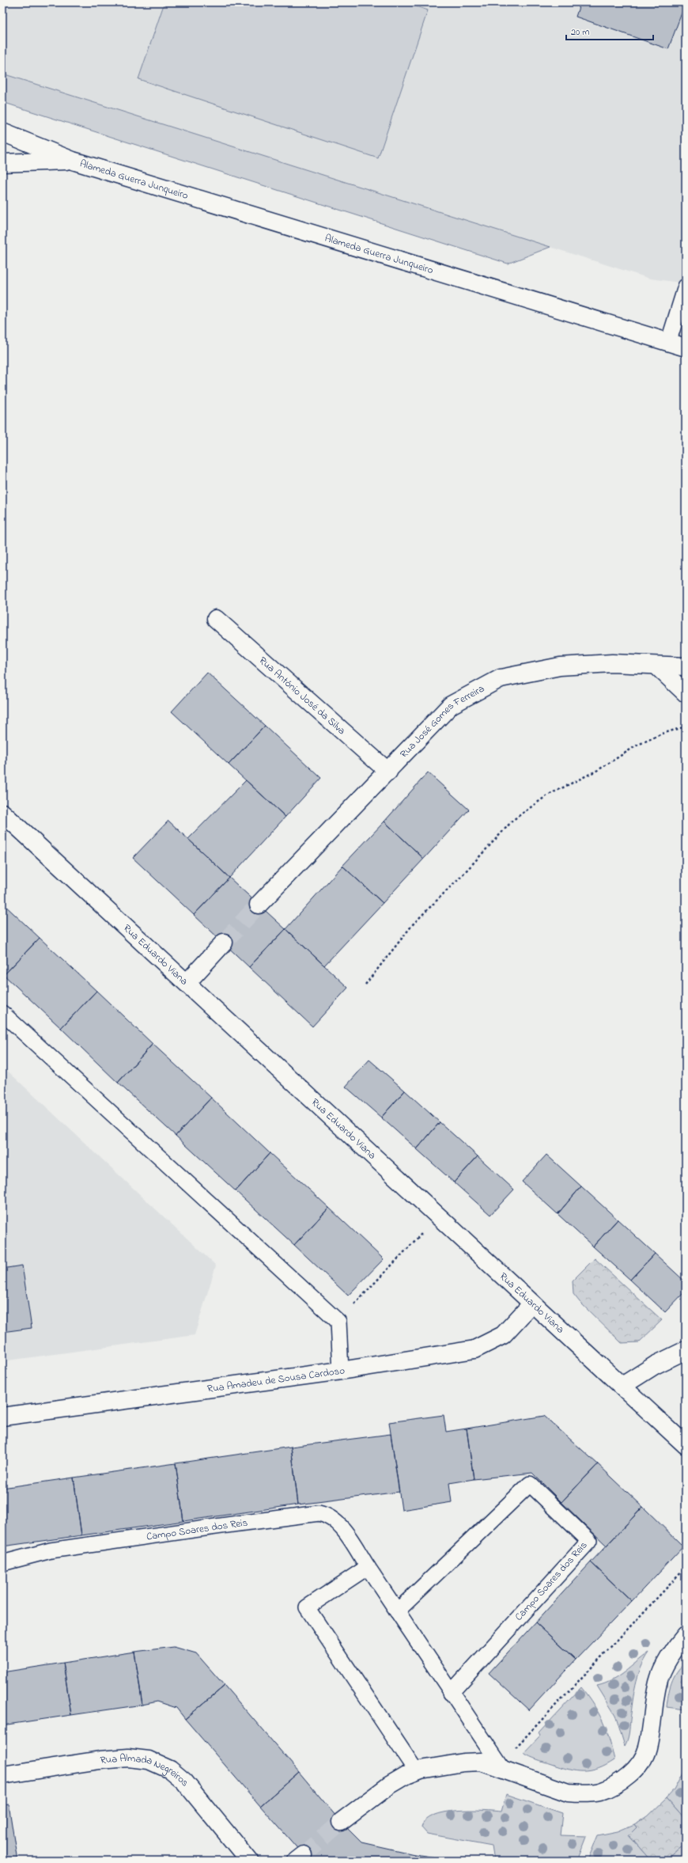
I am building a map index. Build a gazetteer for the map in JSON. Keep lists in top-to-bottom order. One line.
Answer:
{"streets":{"street":["Alameda Guerra Junqueiro","Rua António José da Silva","Rua José Gomes Ferreira","Rua Eduardo Viana","Rua Amadeu de Sousa Cardoso","Rua Almada Negreiros"],"lane":["Campo Soares dos Reis"]},"crossings":[["Rua António José da Silva","Rua José Gomes Ferreira"],["Rua Eduardo Viana","Rua Amadeu de Sousa Cardoso"]],"scale_bar":"20 m"}
